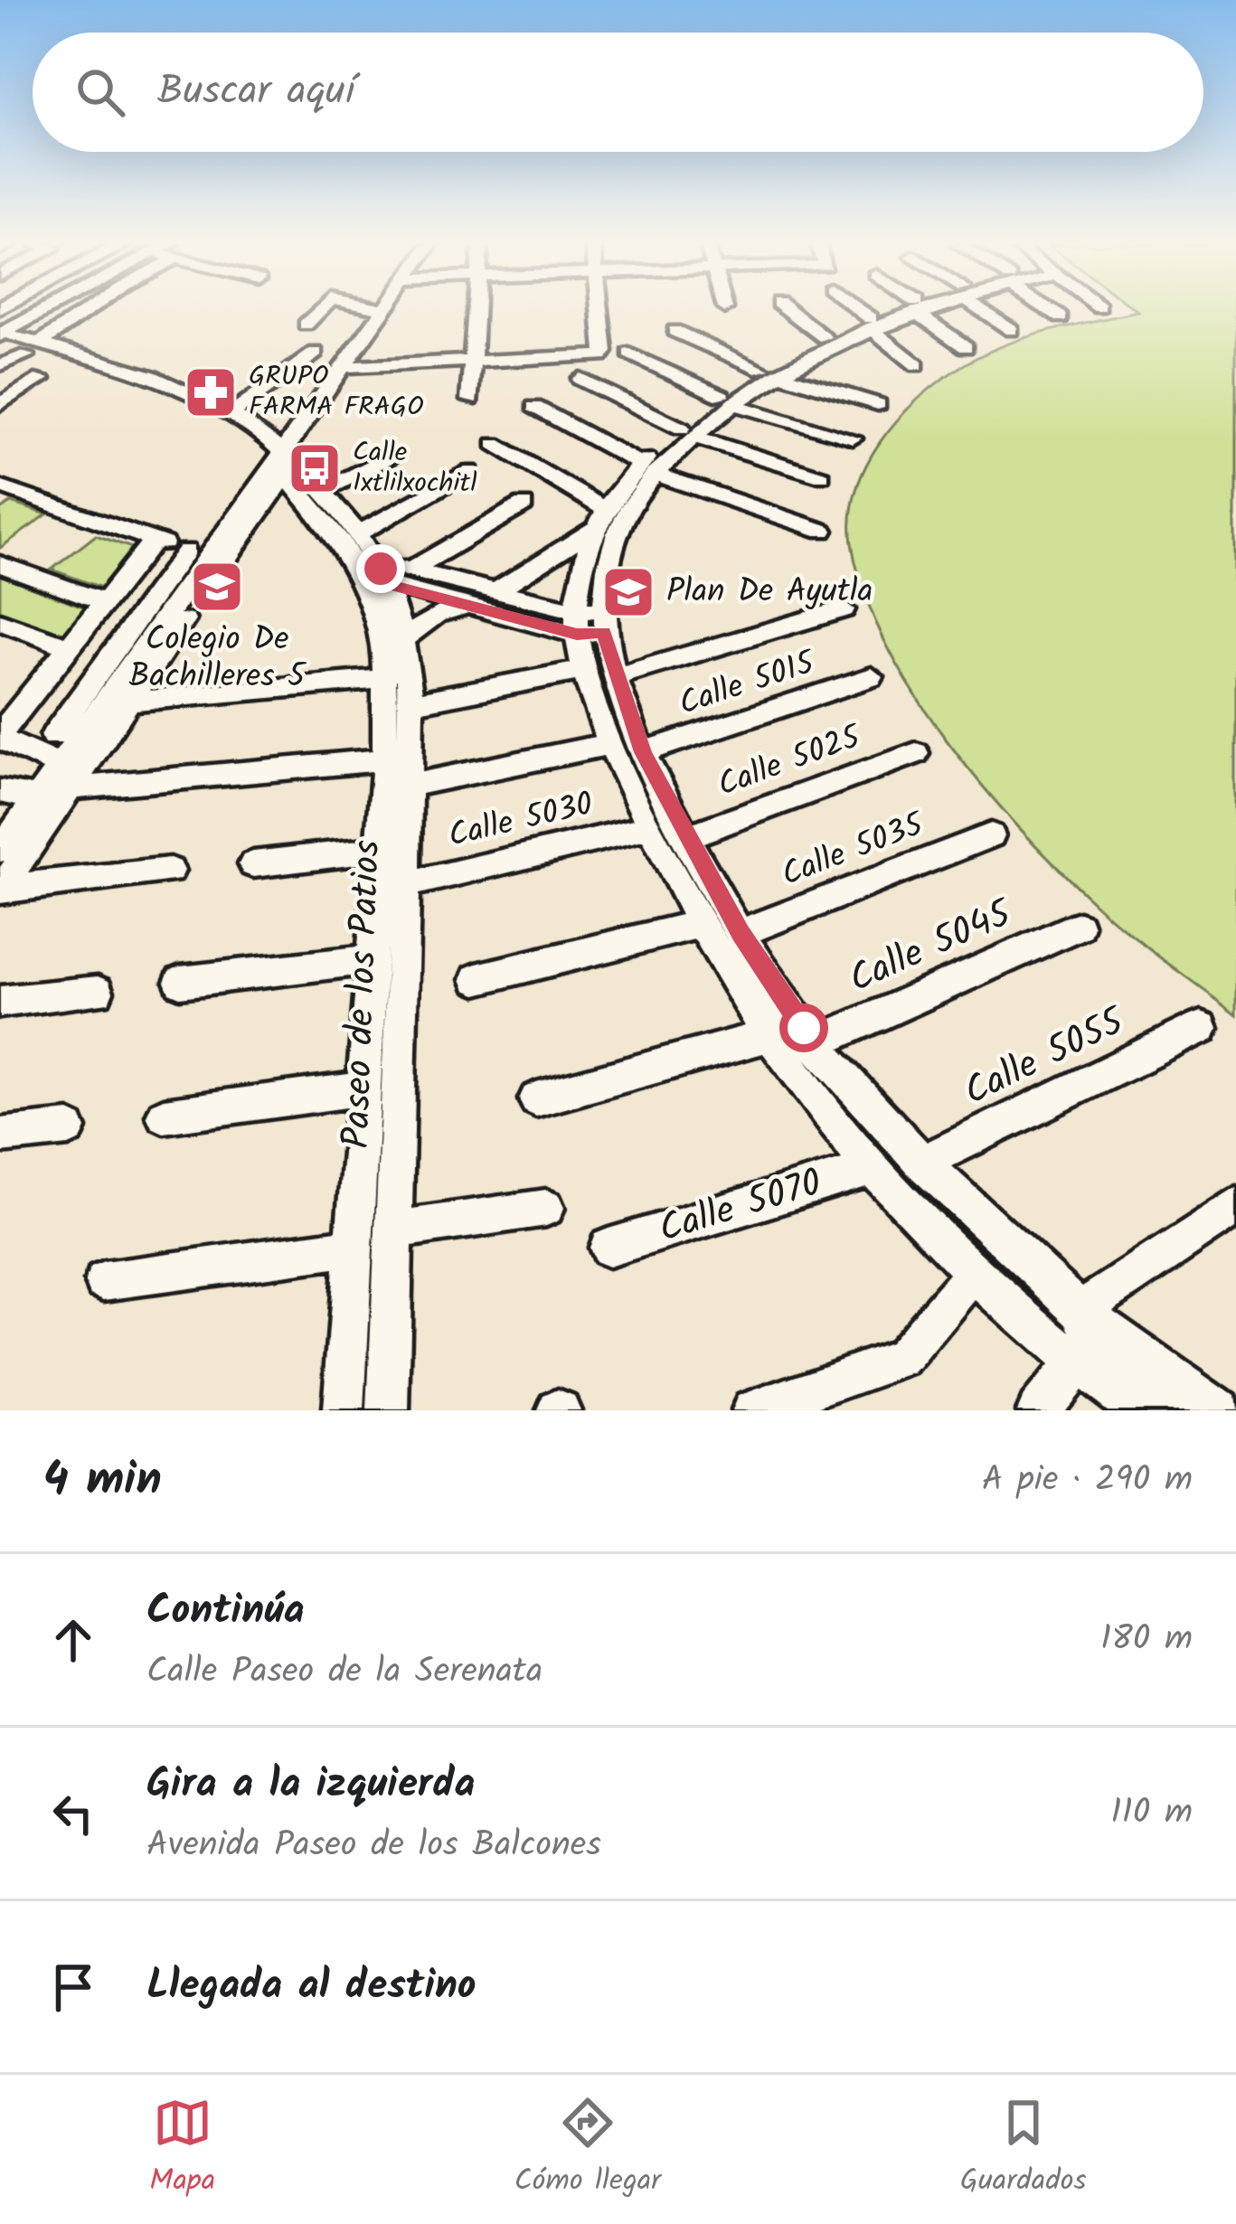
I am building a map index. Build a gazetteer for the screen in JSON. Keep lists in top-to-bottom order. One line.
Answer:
{"streets":{"street":["Calle 5015","Calle 5025","Calle 5030","Calle 5035","Calle 5045","Paseo de los Patios","Calle 5055","Calle 5070"]},"crossings":[["Calle 5030","Paseo de los Patios"]],"places":{"pharmacy":["GRUPO FARMA FRAGO"],"bus stop":["Calle Ixtlilxochitl"],"school or university":["Colegio De Bachilleres 5","Plan De Ayutla"]},"page":{"search":"Buscar aquí","heading":["4 min","A pie · 290 m"],"list":[["Continúa","Calle Paseo de la Serenata","180 m"],["Gira a la izquierda","Avenida Paseo de los Balcones","110 m"],"Llegada al destino"],"nav":["Mapa","Cómo llegar","Guardados"]}}
